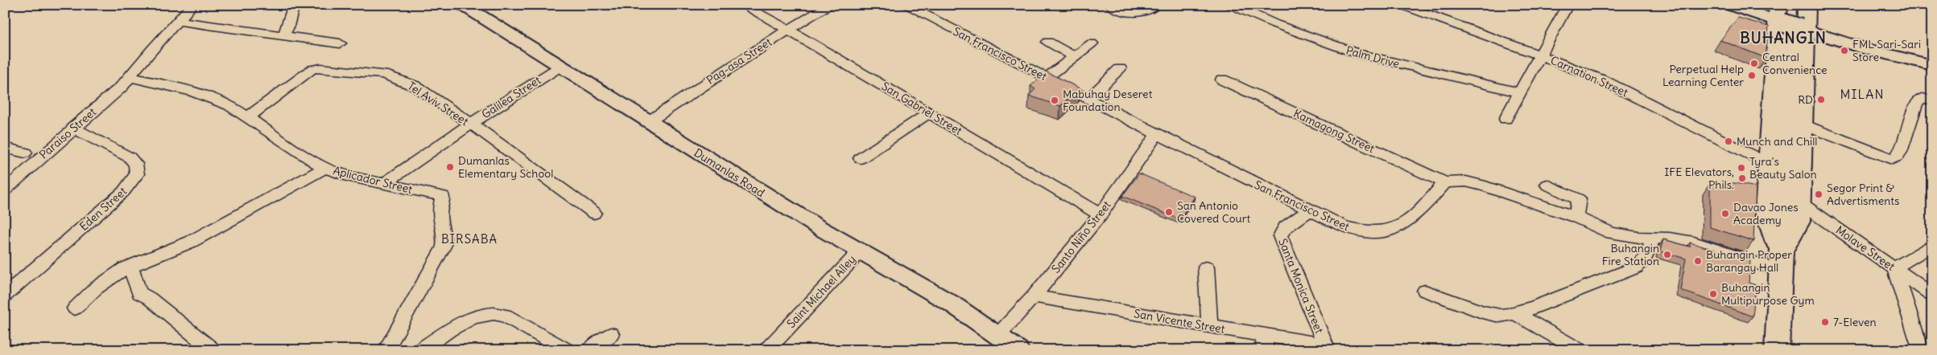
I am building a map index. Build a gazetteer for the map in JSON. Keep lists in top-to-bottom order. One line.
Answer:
{"streets":{"main road":["Dumanlas Road"],"street":["San Francisco Street","Palm Drive","Pag-asa Street","Carnation Street","Galilea Street","Tel Aviv Street","San Gabriel Street","Kamagong Street","Paraiso Street","Aplicador Street","Eden Street","Santo Niño Street","Molave Street","Santa Monica Street","Saint Michael Alley","San Vicente Street"]},"crossings":[["San Francisco Street","Kamagong Street"],["San Francisco Street","Santo Niño Street"],["San Francisco Street","Santa Monica Street"],["Pag-asa Street","San Gabriel Street"],["Pag-asa Street","Dumanlas Road"],["Galilea Street","Tel Aviv Street"],["Galilea Street","Dumanlas Road"],["Galilea Street","Aplicador Street"],["Tel Aviv Street","Aplicador Street"],["San Gabriel Street","Santo Niño Street"],["Paraiso Street","Aplicador Street"],["Paraiso Street","Eden Street"],["Dumanlas Road","Santo Niño Street"],["Dumanlas Road","Saint Michael Alley"],["Santo Niño Street","San Vicente Street"],["Santa Monica Street","San Vicente Street"]],"districts":["BUHANGIN","MILAN","BIRSABA"],"places":["FML Sari-Sari Store","Central Convenience","Perpetual Help Learning Center","RD","Mabuhay Deseret Foundation","Munch and Chill","Dumanlas Elementary School","Tyra's Beauty Salon","IFE Elevators, Phils.","Segor Print & Advertisments","San Antonio Covered Court","Davao Jones Academy","Buhangin Fire Station","Buhangin Proper Barangay Hall","Buhangin Multipurpose Gym","7-Eleven"]}
